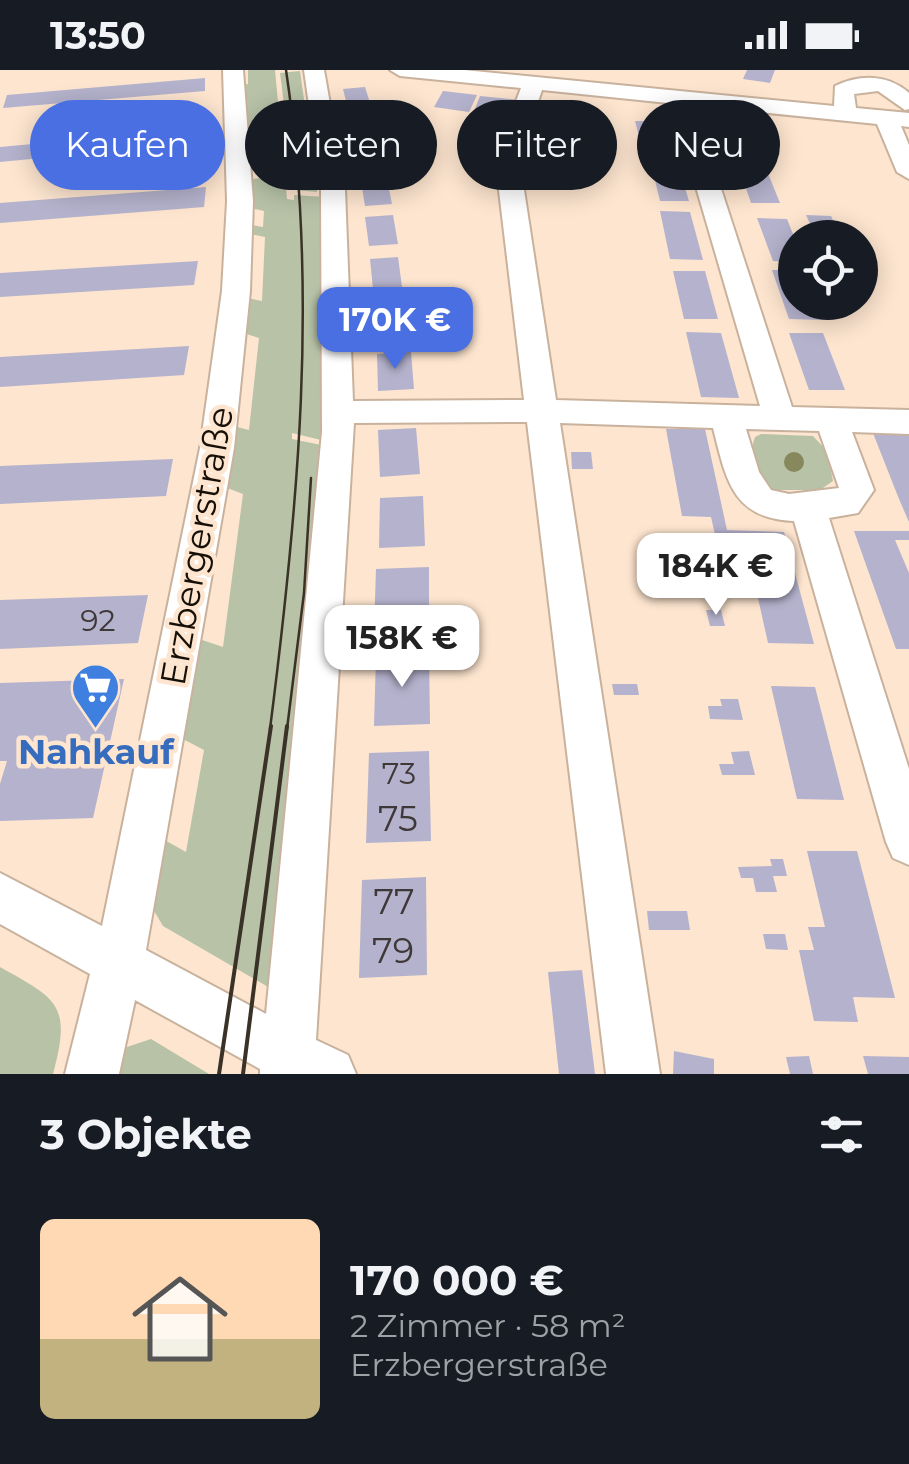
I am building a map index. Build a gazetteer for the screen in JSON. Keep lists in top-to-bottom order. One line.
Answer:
{"streets":{"street":["Erzbergerstraße"]},"places":{"supermarket":["Nahkauf"]},"house_numbers":["92","73","75","77","79"],"page":{"status":"13:50","chip":["Kaufen","Mieten","Filter","Neu"],"price":["170K €","184K €","158K €"],"heading":"3 Objekte","list":[{"name":"170 000 €","note":"2 Zimmer · 58 m² · Erzbergerstraße"}]}}
